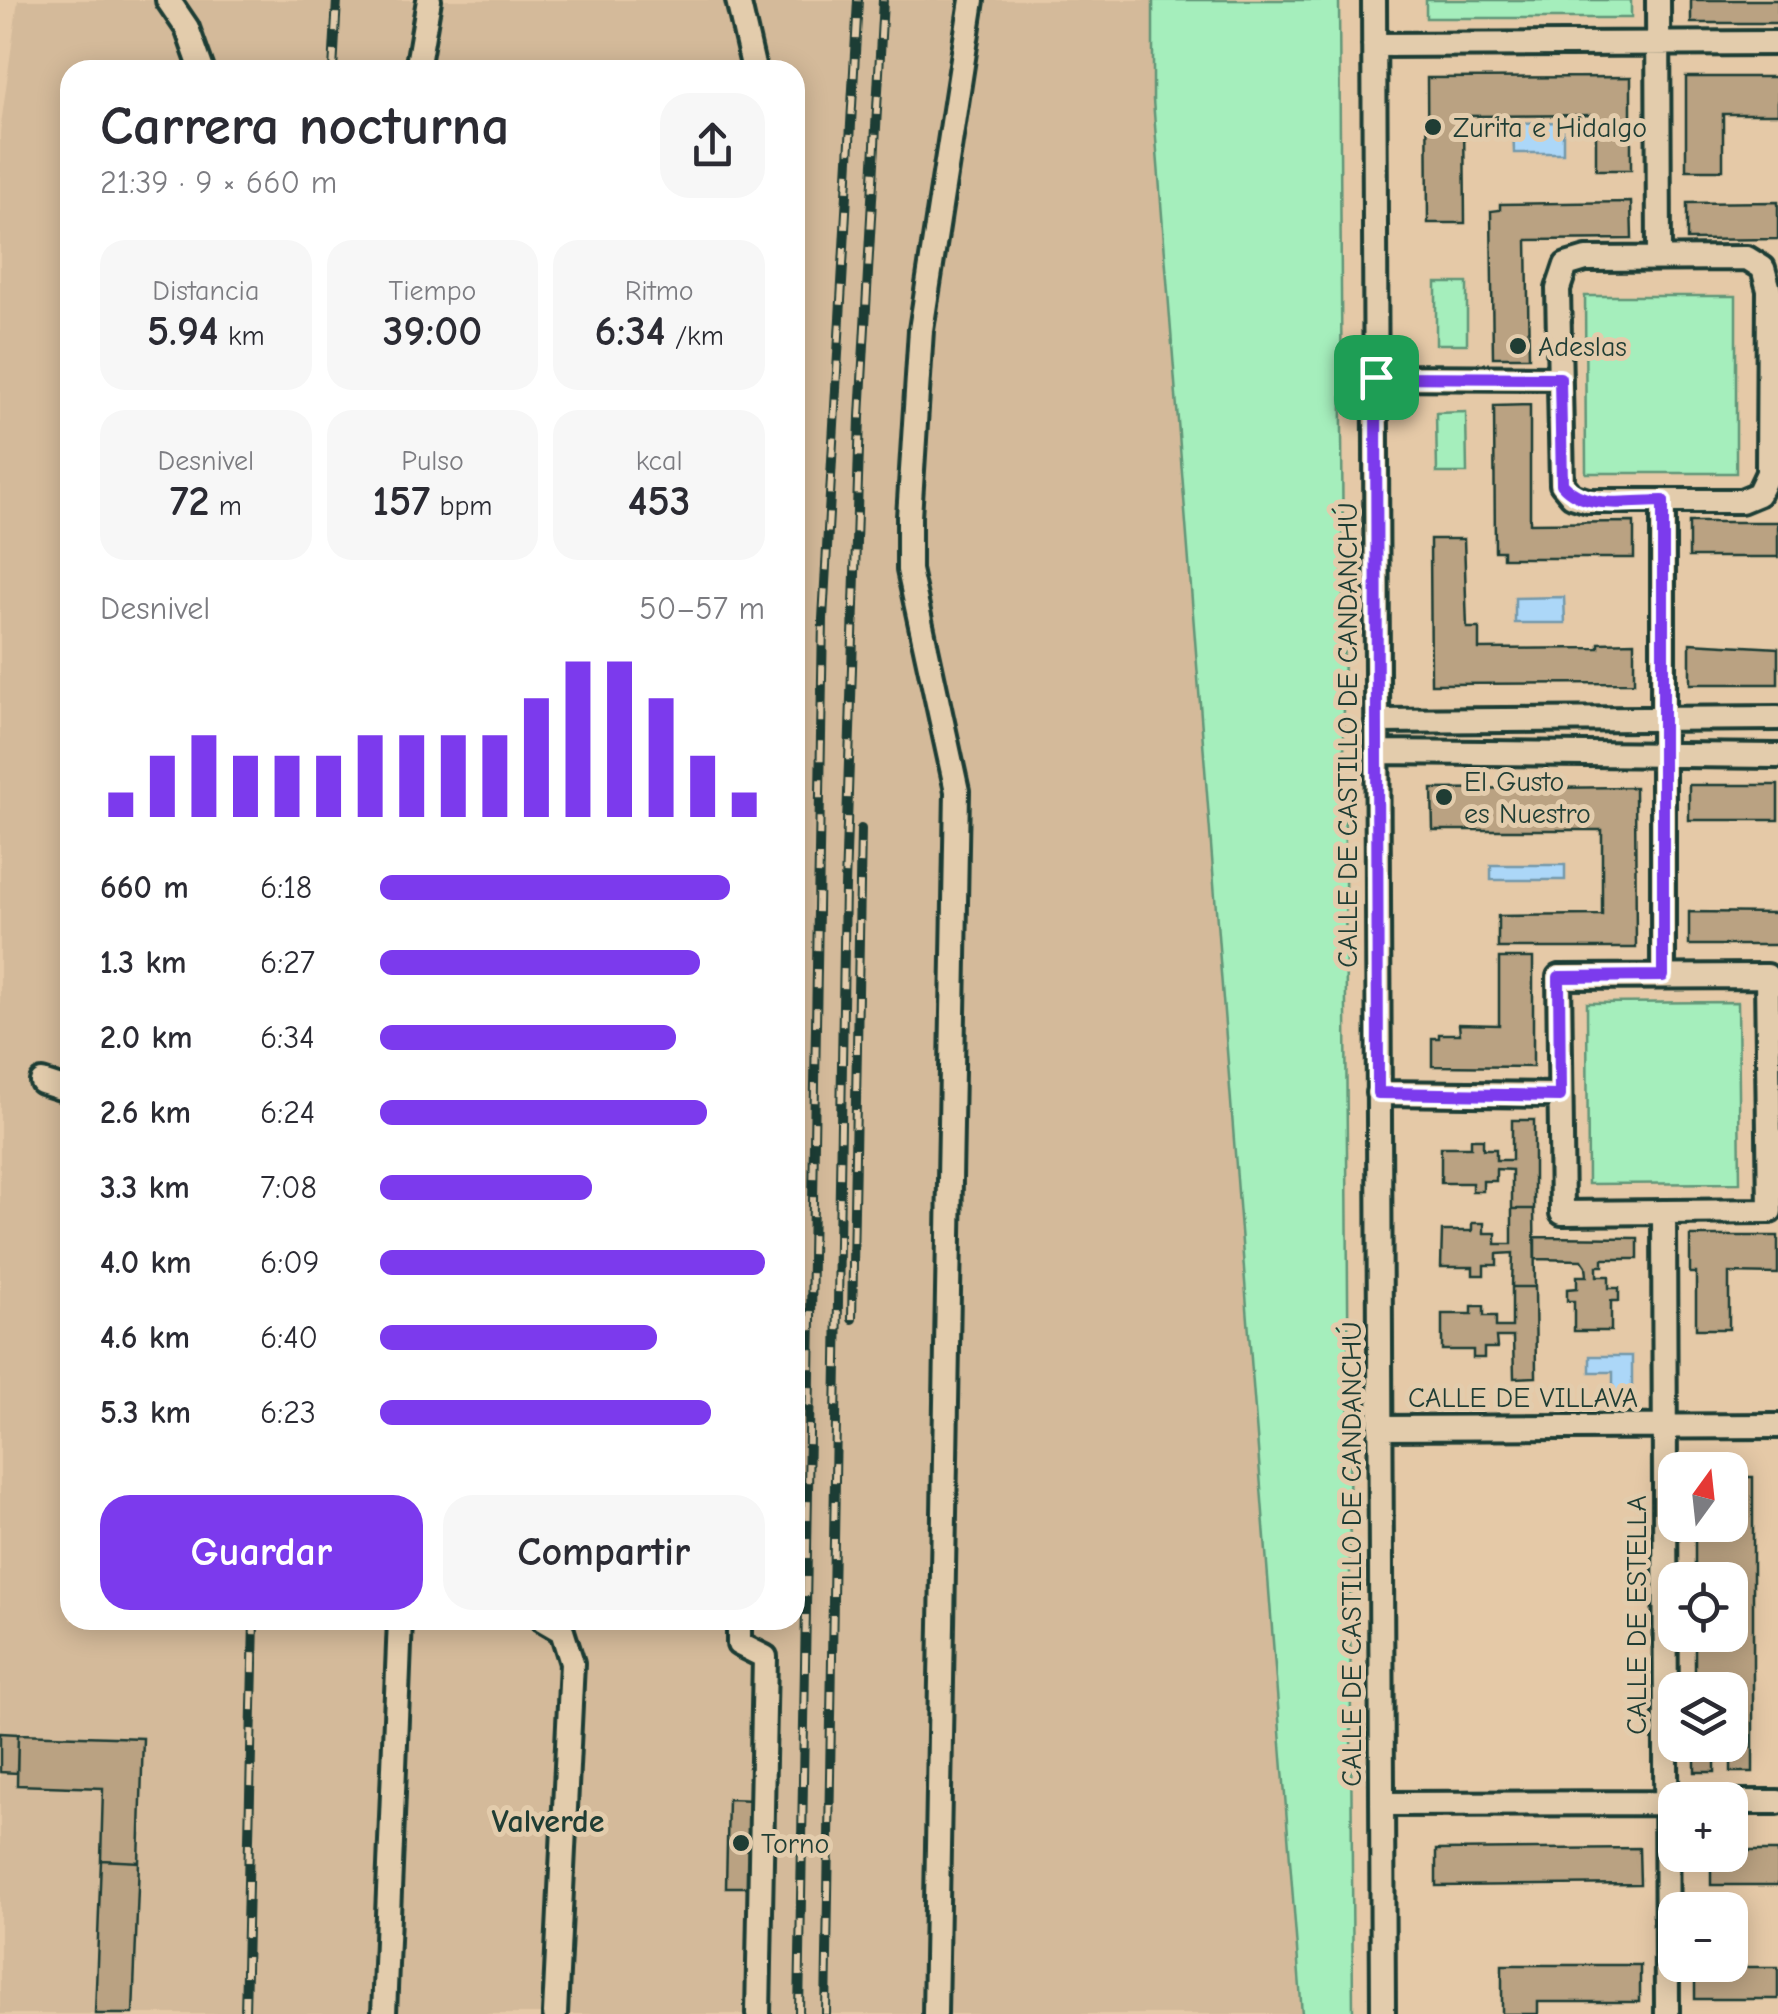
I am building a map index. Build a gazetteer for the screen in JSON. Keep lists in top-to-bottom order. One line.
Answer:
{"streets":{"street":["CALLE DE CASTILLO DE CANDANCHÚ","CALLE DE VILLAVA","CALLE DE ESTELLA"]},"crossings":[["CALLE DE CASTILLO DE CANDANCHÚ","CALLE DE VILLAVA"],["CALLE DE VILLAVA","CALLE DE ESTELLA"]],"districts":["Valverde"],"places":["Zurita e Hidalgo","Adeslas","El Gusto es Nuestro","Torno"],"north":"top","page":{"heading":["Carrera nocturna","21:39 · 9 × 660 m"],"stats":[["Distancia","5.94 km"],["Tiempo","39:00"],["Ritmo","6:34 /km"],["Desnivel","72 m"],["Pulso","157 bpm"],["kcal","453"]],"chart":["Desnivel","50–57 m"],"list":[{"name":"660 m","note":"6:18"},{"name":"1.3 km","note":"6:27"},{"name":"2.0 km","note":"6:34"},{"name":"2.6 km","note":"6:24"},{"name":"3.3 km","note":"7:08"},{"name":"4.0 km","note":"6:09"},{"name":"4.6 km","note":"6:40"},{"name":"5.3 km","note":"6:23"}],"map_buttons":["+","−"],"buttons":["Guardar","Compartir"]}}
